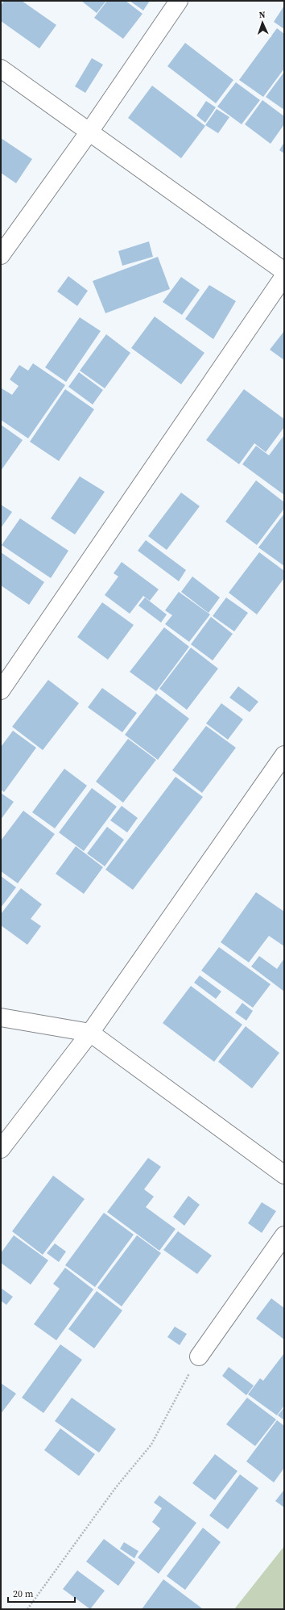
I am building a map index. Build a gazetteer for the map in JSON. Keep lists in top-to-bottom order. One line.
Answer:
{"scale_bar":"20 m","north":"top"}
